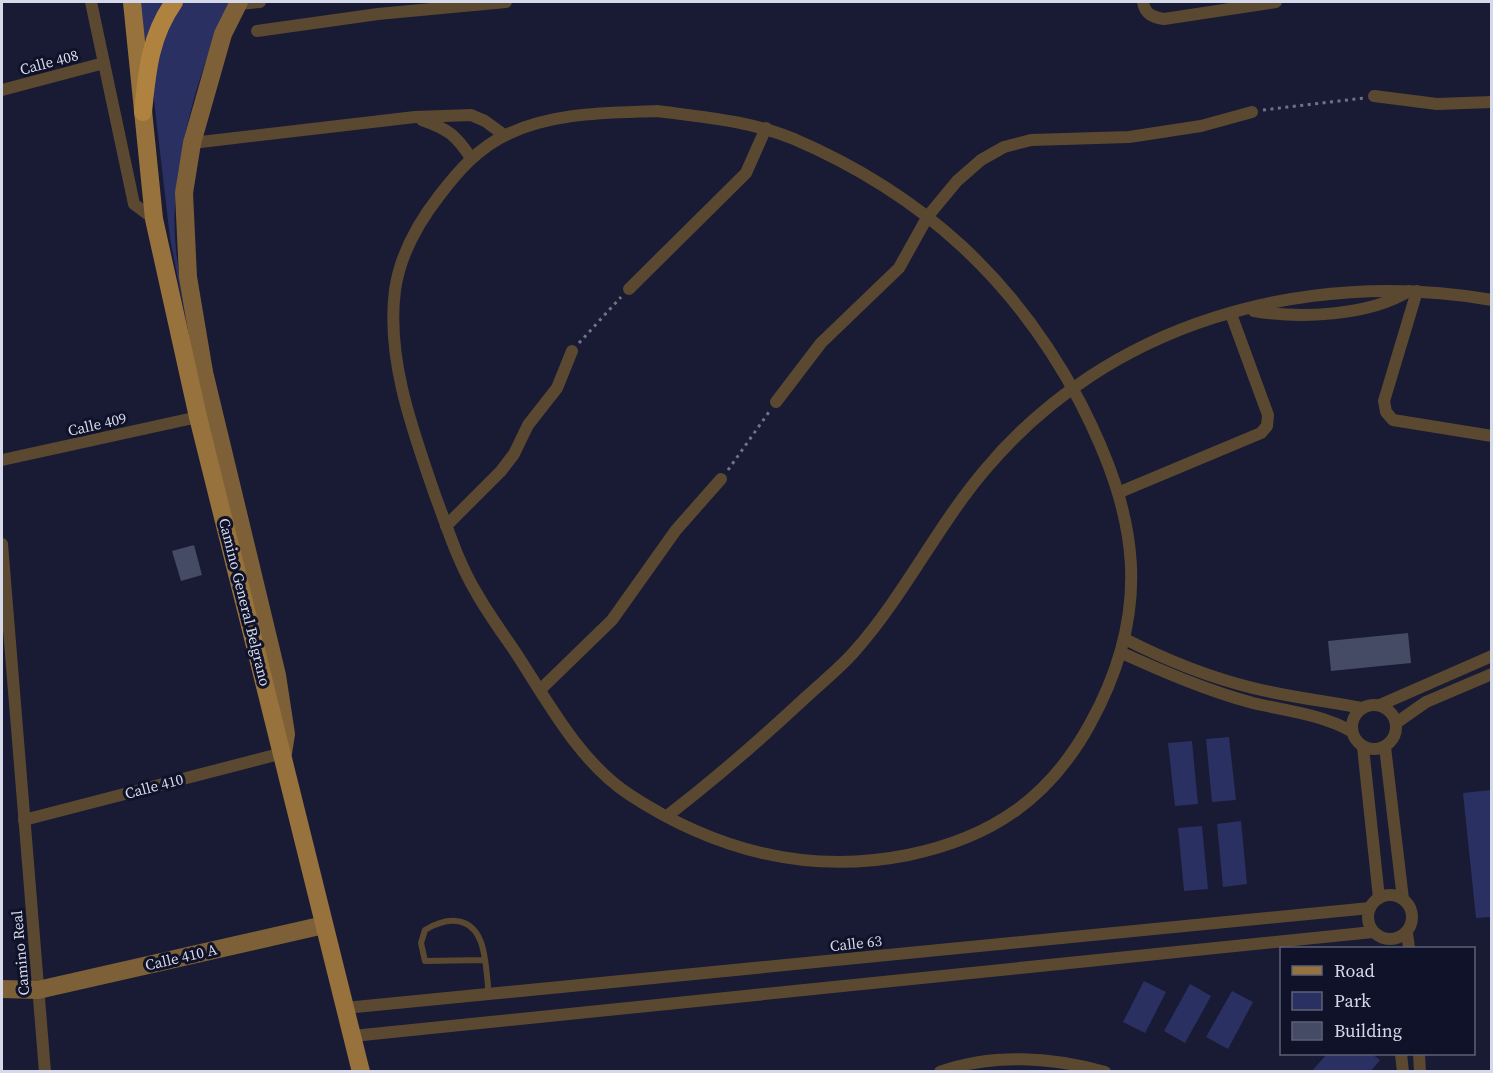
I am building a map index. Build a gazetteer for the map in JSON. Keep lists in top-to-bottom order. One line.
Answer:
{"streets":{"main road":["Camino General Belgrano"],"street":["Calle 408","Calle 409","Calle 410","Calle 63","Camino Real","Calle 410 A"]},"crossings":[["Calle 409","Camino General Belgrano"],["Camino General Belgrano","Calle 410"],["Camino General Belgrano","Calle 63"],["Camino General Belgrano","Calle 410 A"],["Calle 410","Camino Real"],["Camino Real","Calle 410 A"]],"legend":["Road","Park","Building"]}
